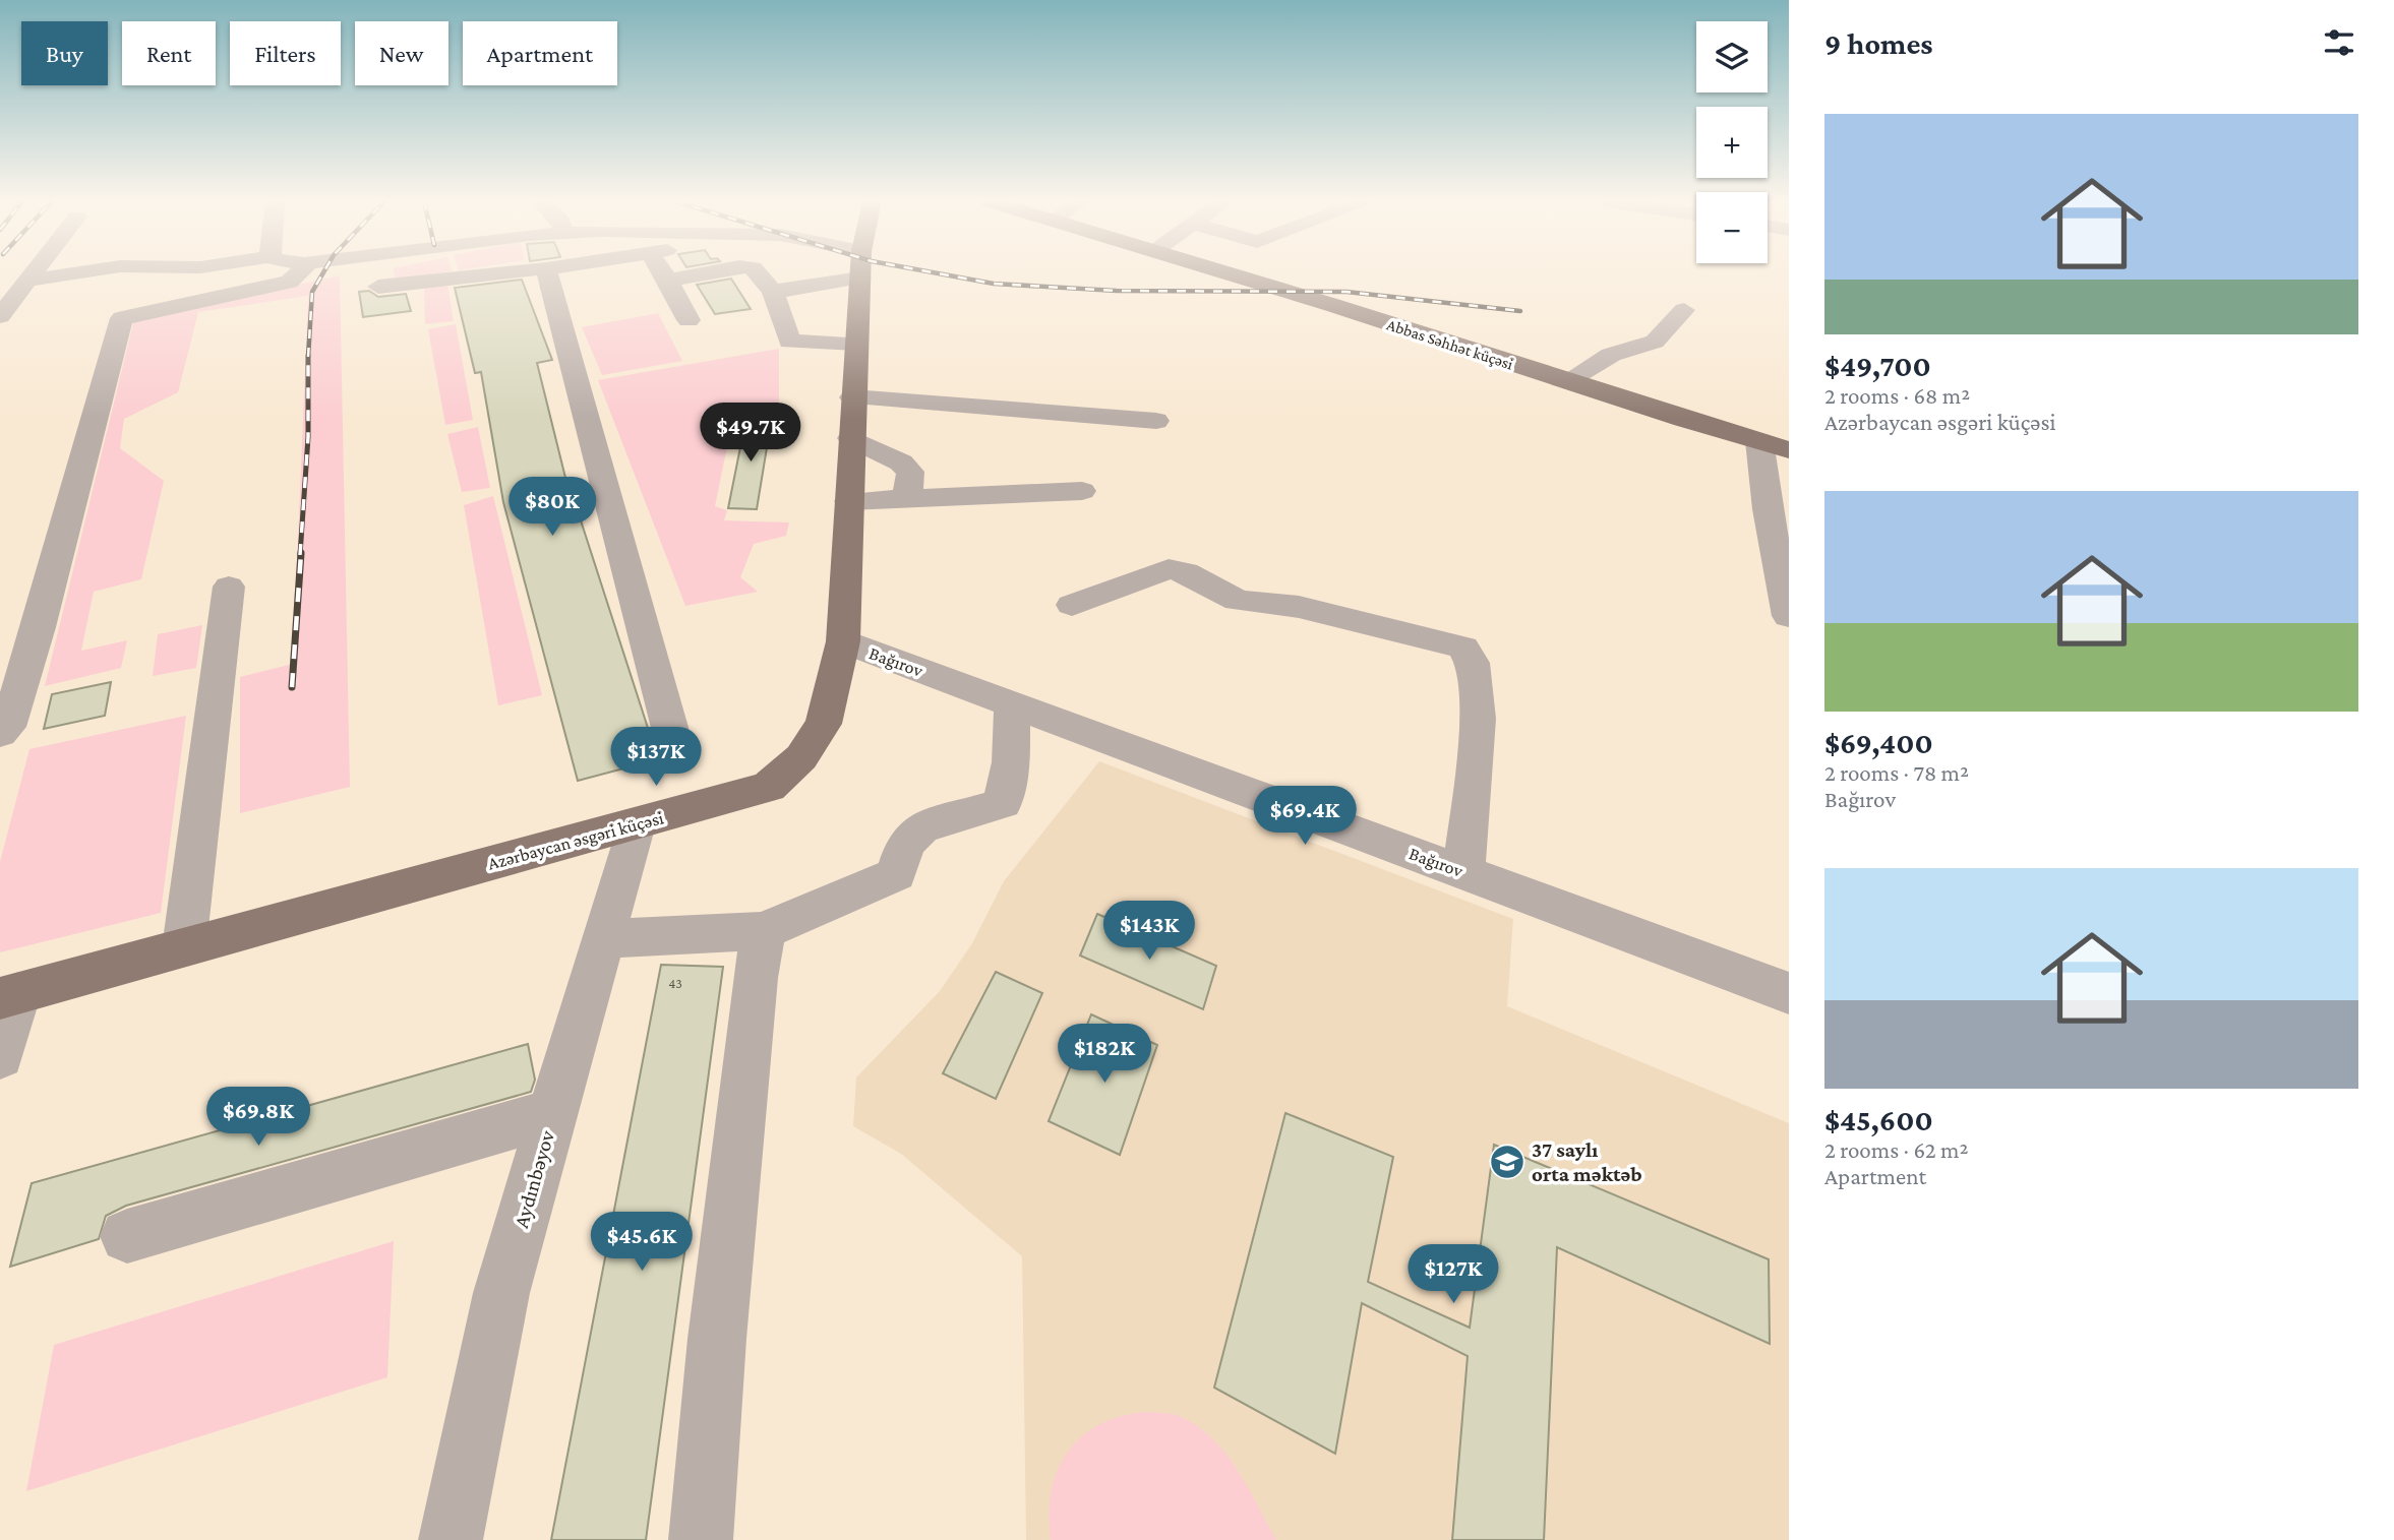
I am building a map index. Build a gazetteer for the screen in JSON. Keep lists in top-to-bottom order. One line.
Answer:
{"streets":{"main road":["Abbas Səhhət küçəsi","Azərbaycan əsgəri küçəsi"],"street":["Bağırov","Aydınbəyov"]},"crossings":[["Bağırov","Azərbaycan əsgəri küçəsi"],["Azərbaycan əsgəri küçəsi","Aydınbəyov"]],"places":{"school or university":["37 saylı orta məktəb"]},"house_numbers":["43"],"page":{"heading":"9 homes","map_buttons":["+","−"],"chip":["Buy","Rent","Filters","New","Apartment"],"list":[{"name":"$49,700","note":"2 rooms · 68 m² · Azərbaycan əsgəri küçəsi"},{"name":"$69,400","note":"2 rooms · 78 m² · Bağırov"},{"name":"$45,600","note":"2 rooms · 62 m² · Apartment"}],"price":["$49.7K","$80K","$137K","$69.4K","$143K","$182K","$69.8K","$45.6K","$127K"]}}
